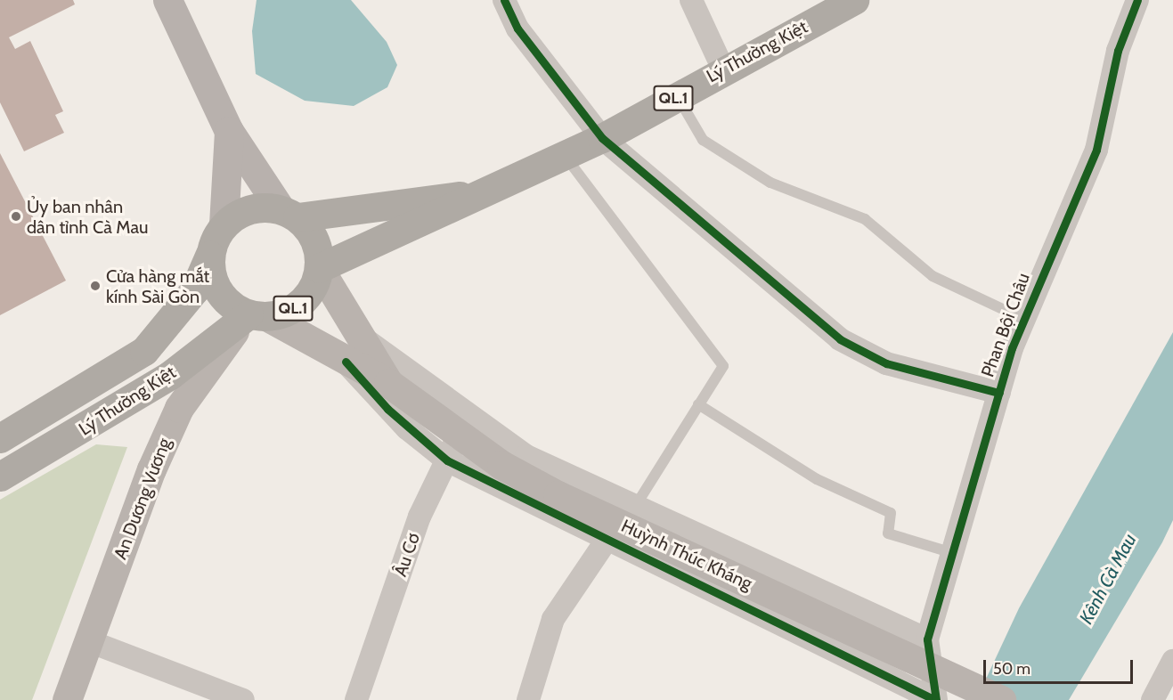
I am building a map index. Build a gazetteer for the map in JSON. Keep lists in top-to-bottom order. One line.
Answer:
{"streets":{"highway":["Lý Thường Kiệt","QL.1"],"main road":["An Dương Vương","Huỳnh Thúc Kháng"],"street":["Phan Bội Châu","Âu Cơ"]},"crossings":[["Lý Thường Kiệt","QL.1"],["Lý Thường Kiệt","An Dương Vương"],["Lý Thường Kiệt","Huỳnh Thúc Kháng"],["QL.1","An Dương Vương"],["QL.1","Huỳnh Thúc Kháng"],["An Dương Vương","Huỳnh Thúc Kháng"]],"water":["Kênh Cà Mau"],"places":["Ủy ban nhân dân tỉnh Cà Mau","Cửa hàng mắt kính Sài Gòn"],"scale_bar":"50 m"}
